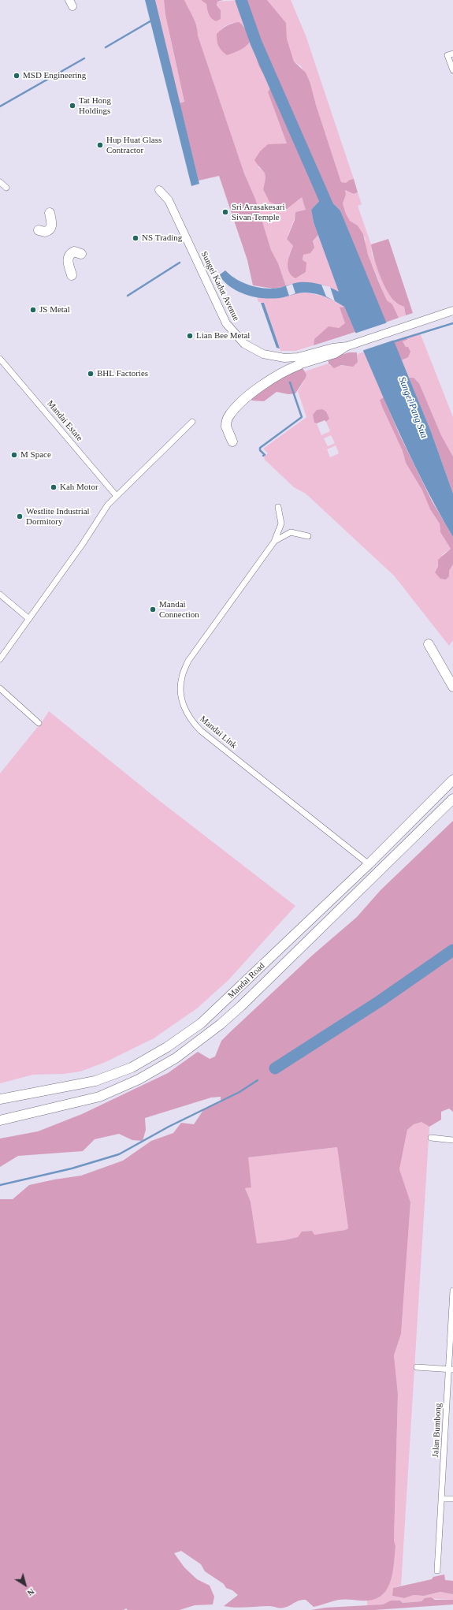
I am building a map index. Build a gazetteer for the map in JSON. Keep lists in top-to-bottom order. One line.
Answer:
{"streets":{"main road":["Mandai Road"],"street":["Sungei Kadut Avenue","Mandai Estate","Mandai Link","Jalan Bumbong"]},"crossings":[["Mandai Link","Mandai Road"]],"water":["Sungei Pang Sua"],"places":["MSD Engineering","Tat Hong Holdings","Hup Huat Glass Contractor","Sri Arasakesari Sivan Temple","NS Trading","JS Metal","Lian Bee Metal","BHL Factories","M Space","Kah Motor","Westlite Industrial Dormitory","Mandai Connection"],"north":"bottom right"}
